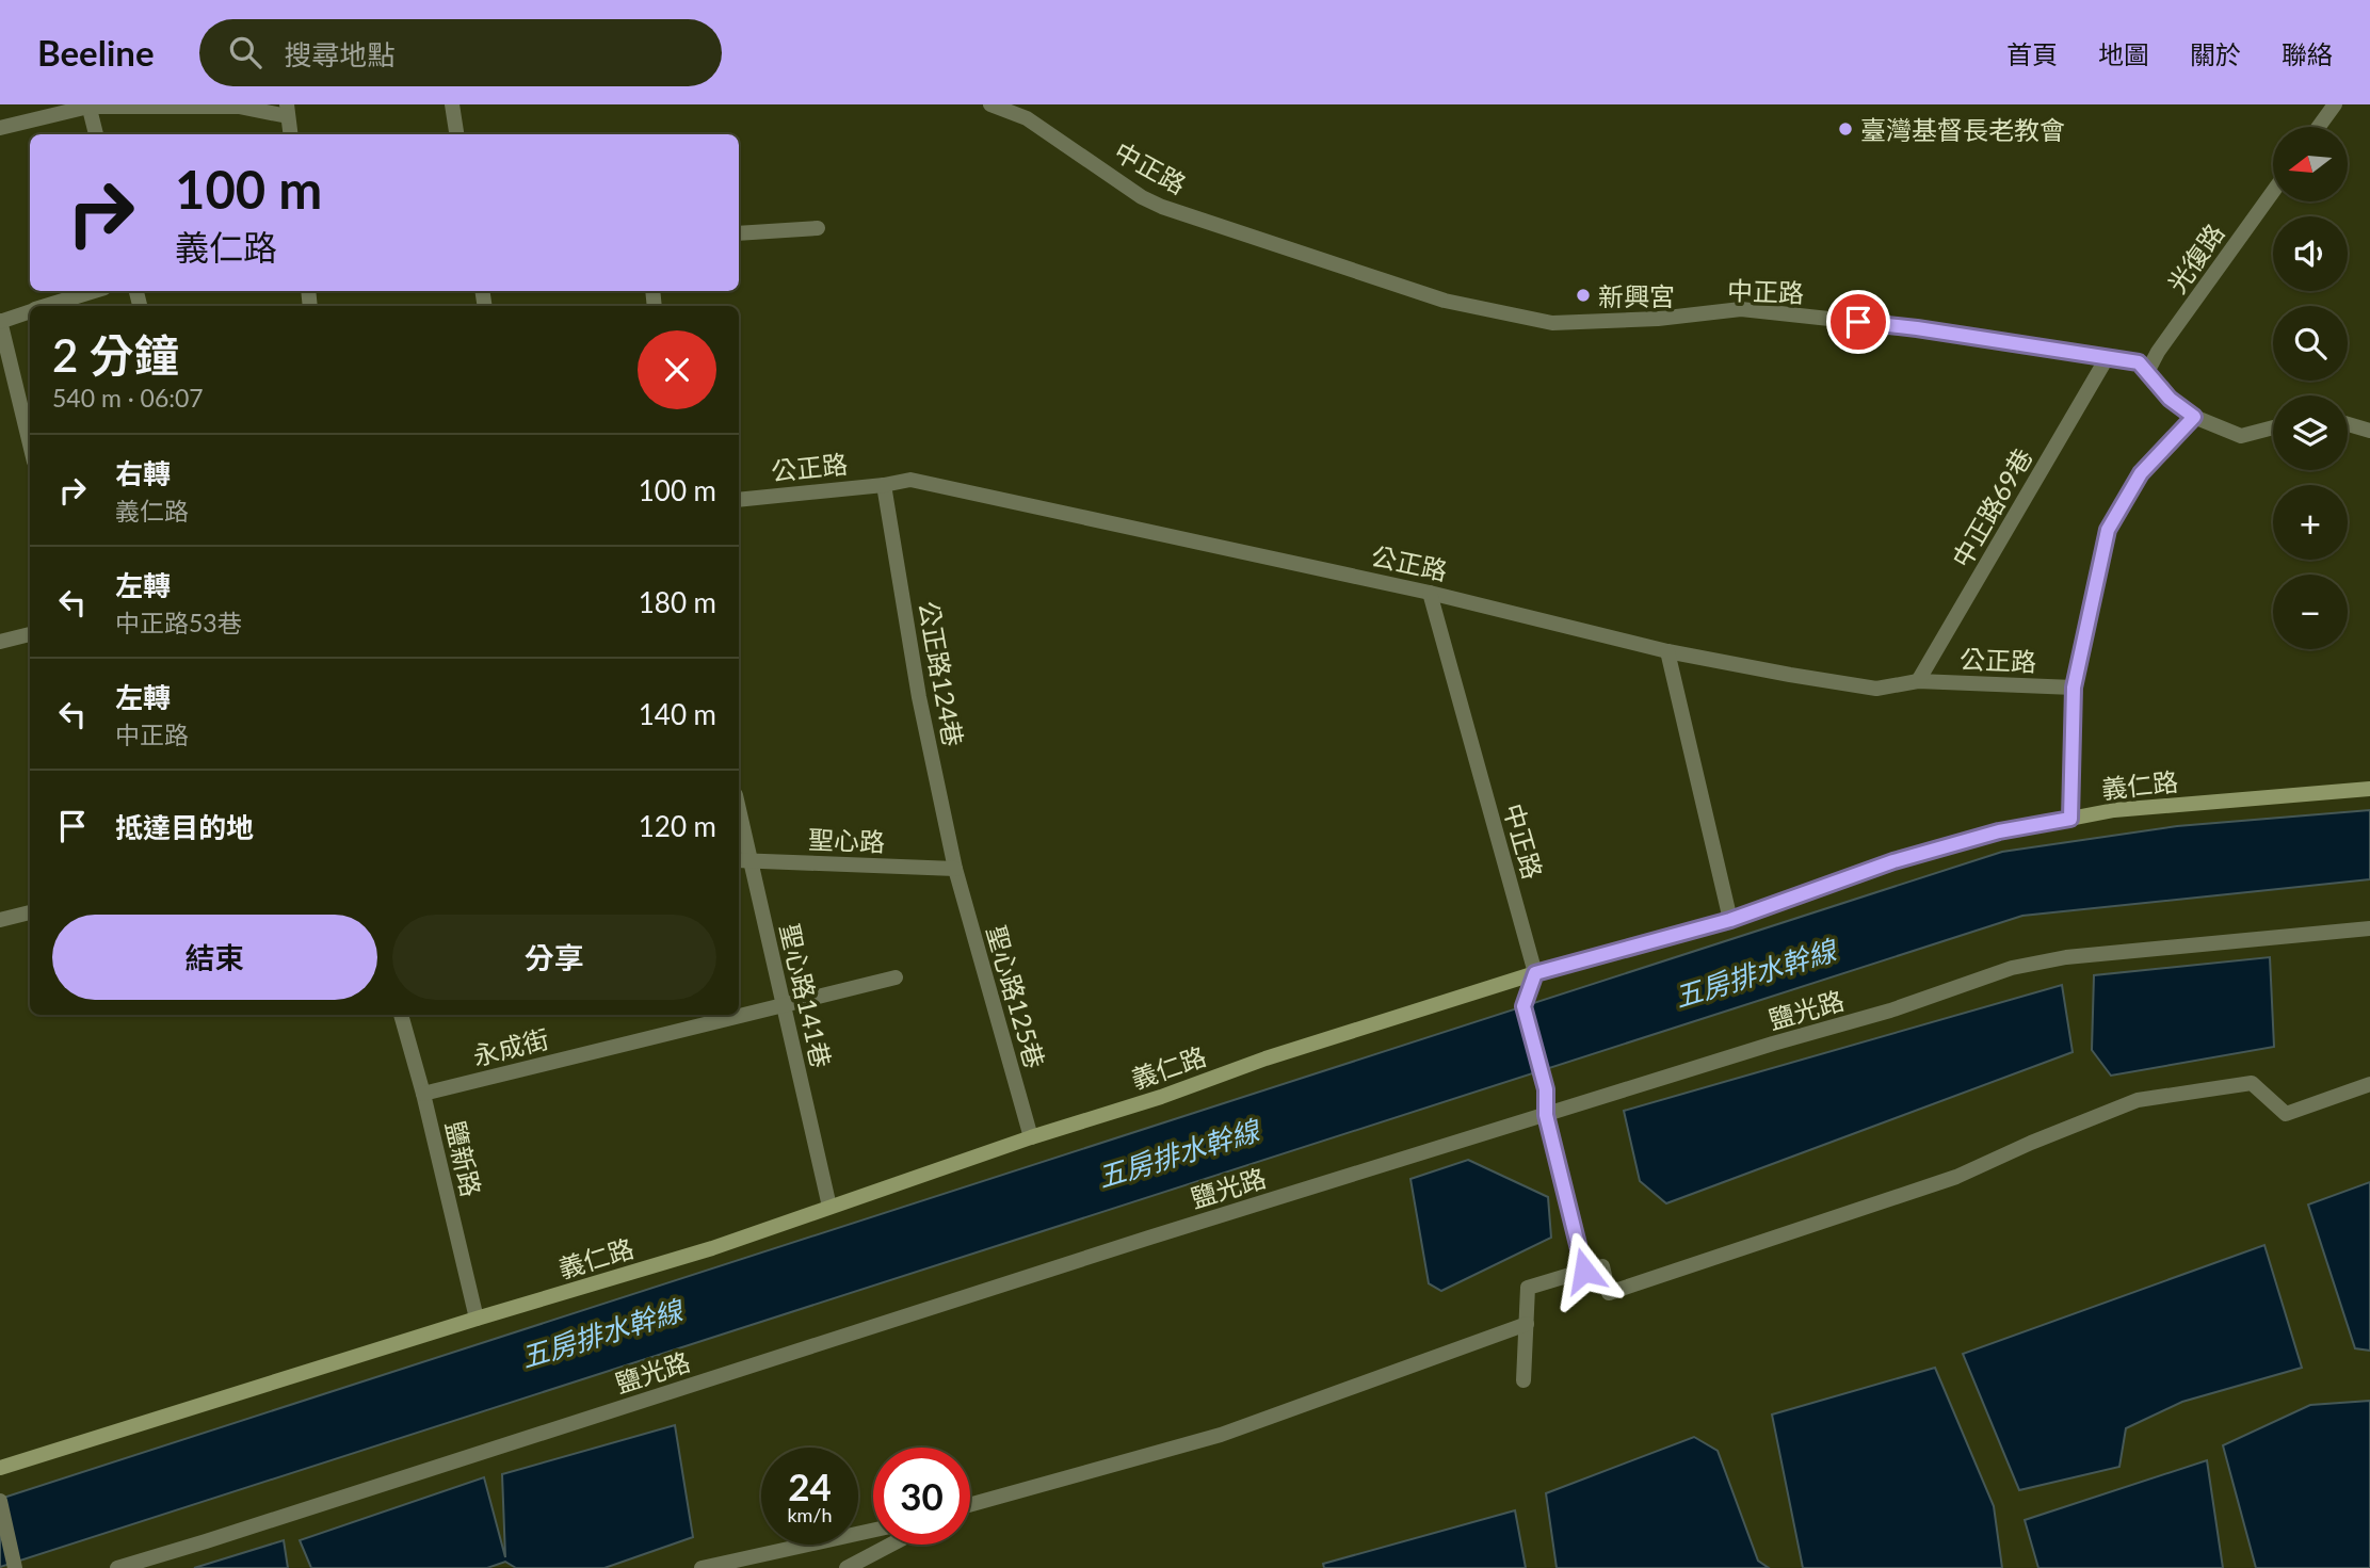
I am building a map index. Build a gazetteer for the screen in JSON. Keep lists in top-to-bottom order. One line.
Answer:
{"streets":{"street":["中正路","光復路","公正路","中正路69巷","公正路124巷","義仁路","聖心路","聖心路141巷","聖心路125巷","鹽光路","永成街","鹽新路"]},"crossings":[["中正路","光復路"],["中正路","公正路"],["中正路","中正路69巷"],["中正路","義仁路"],["公正路","中正路69巷"],["公正路","公正路124巷"],["公正路124巷","聖心路"],["公正路124巷","聖心路125巷"],["義仁路","聖心路141巷"],["義仁路","聖心路125巷"],["義仁路","鹽新路"],["聖心路","聖心路141巷"],["聖心路","聖心路125巷"],["聖心路141巷","永成街"],["永成街","鹽新路"]],"water":["五房排水幹線"],"places":["臺灣基督長老教會","新興宮"],"north":"left","page":{"header":"Beeline","search":"搜尋地點","nav":["首頁","地圖","關於","聯絡"],"map_buttons":["+","−"],"turn":["100 m","義仁路"],"heading":["2 分鐘","540 m · 06:07"],"list":[{"name":"右轉","note":"義仁路","value":"100 m"},{"name":"左轉","note":"中正路53巷","value":"180 m"},{"name":"左轉","note":"中正路","value":"140 m"},{"name":"抵達目的地","value":"120 m"}],"buttons":["結束","分享"],"speed":"24 km/h","limit":"30"}}
